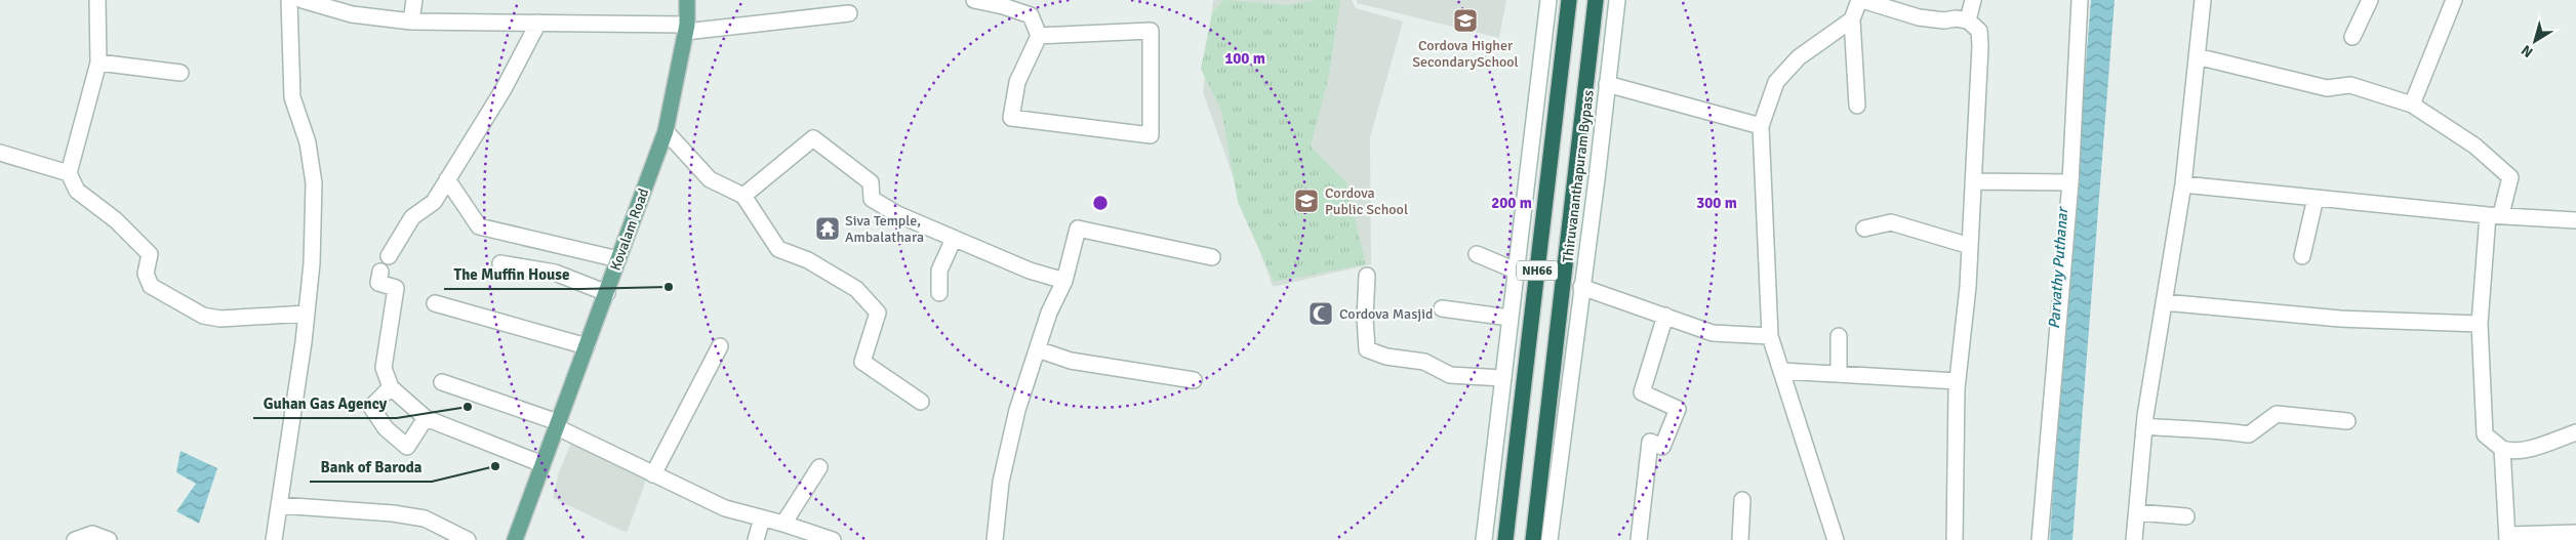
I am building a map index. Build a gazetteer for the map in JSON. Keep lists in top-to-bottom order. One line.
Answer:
{"streets":{"highway":["Thiruvananthapuram Bypass","NH66"],"main road":["Kovalam Road"]},"water":["Parvathy Puthanar"],"places":{"school or university":["Cordova Higher SecondarySchool","Cordova Public School"],"temple":["Siva Temple, Ambalathara"],"other":["The Muffin House","Guhan Gas Agency","Bank of Baroda"],"mosque":["Cordova Masjid"]},"north":"bottom left","rings":["100 m","200 m","300 m"]}
